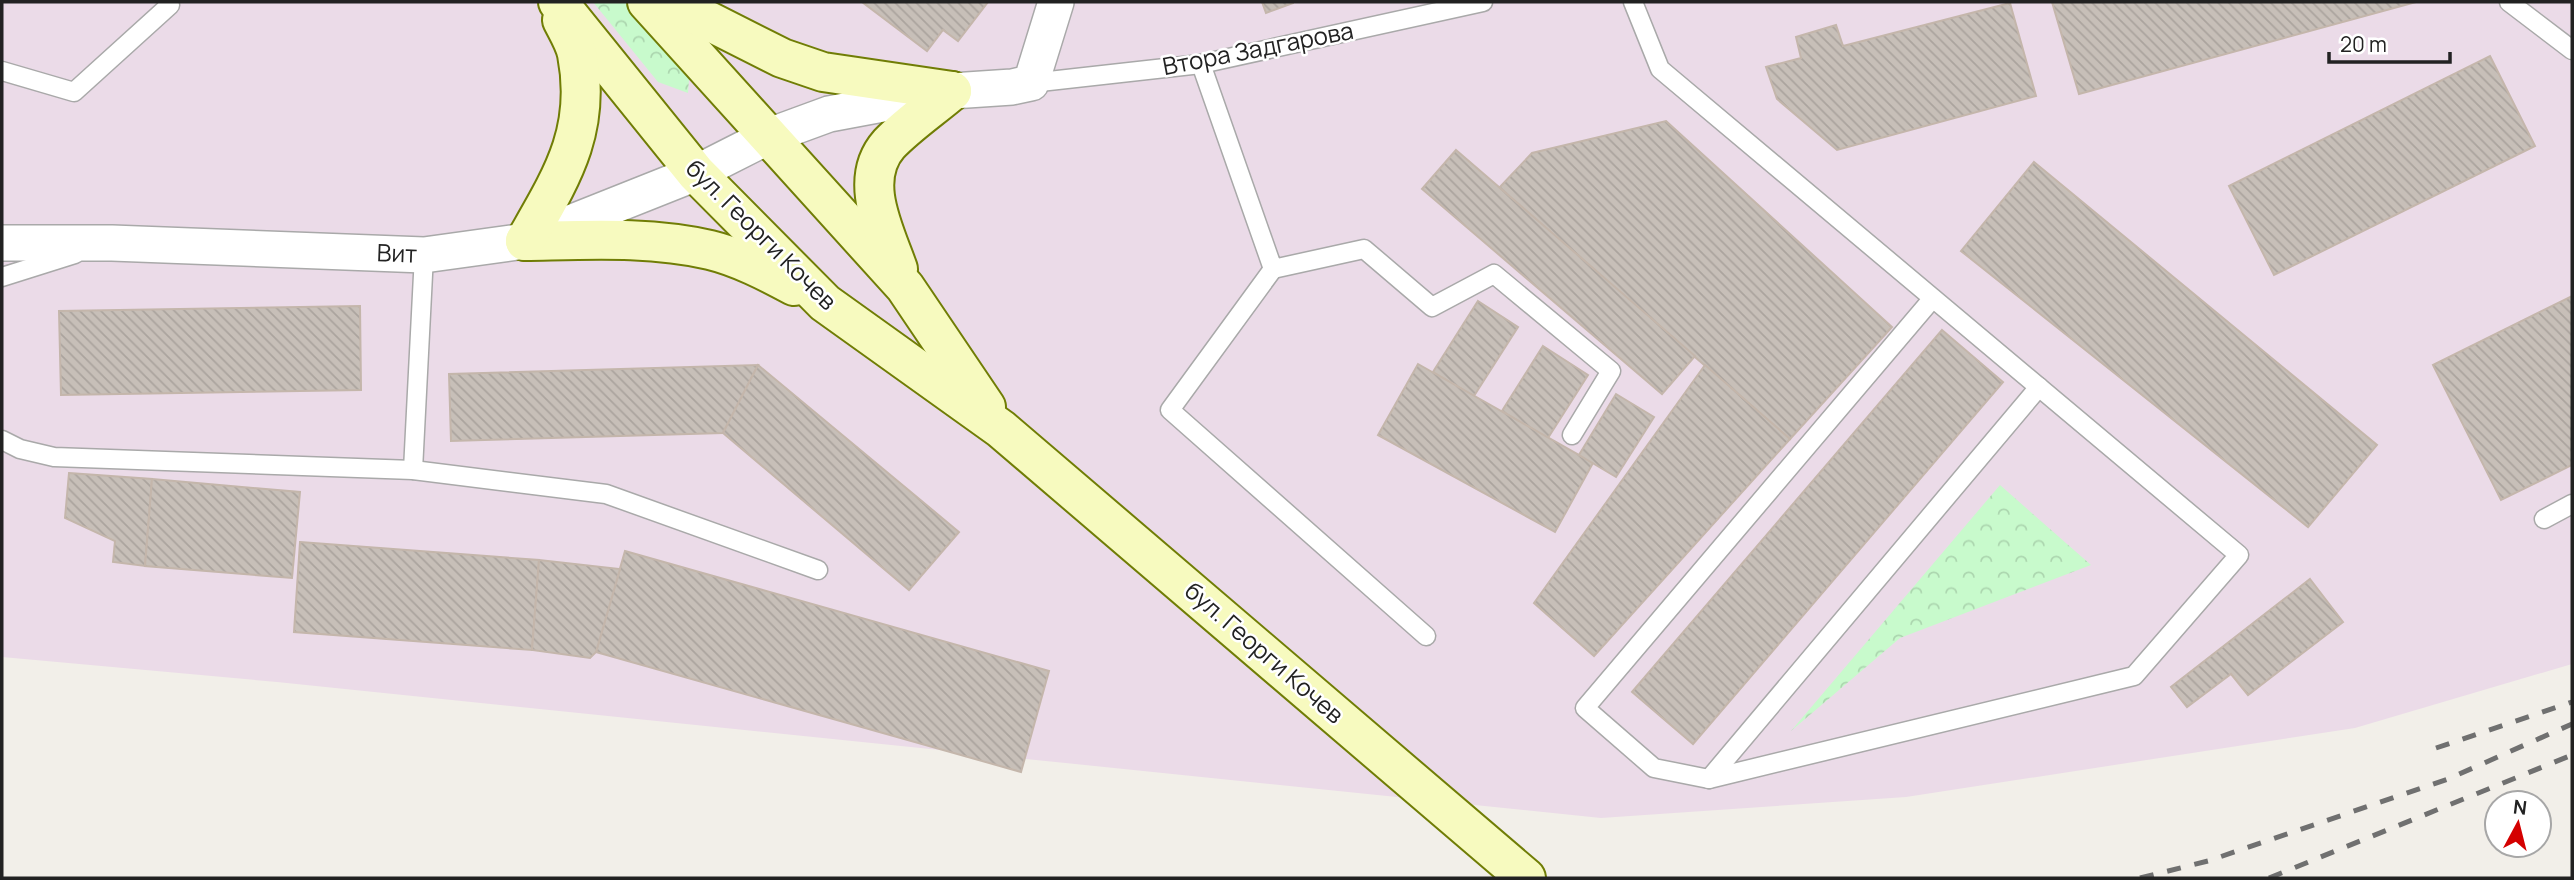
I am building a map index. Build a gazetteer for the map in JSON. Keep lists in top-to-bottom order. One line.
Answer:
{"streets":{"main road":["бул. Георги Кочев"],"street":["Вит"],"lane":["Втора Задгарова"]},"crossings":[["Втора Задгарова","Вит"],["бул. Георги Кочев","Вит"]],"scale_bar":"20 m","north":"top"}
